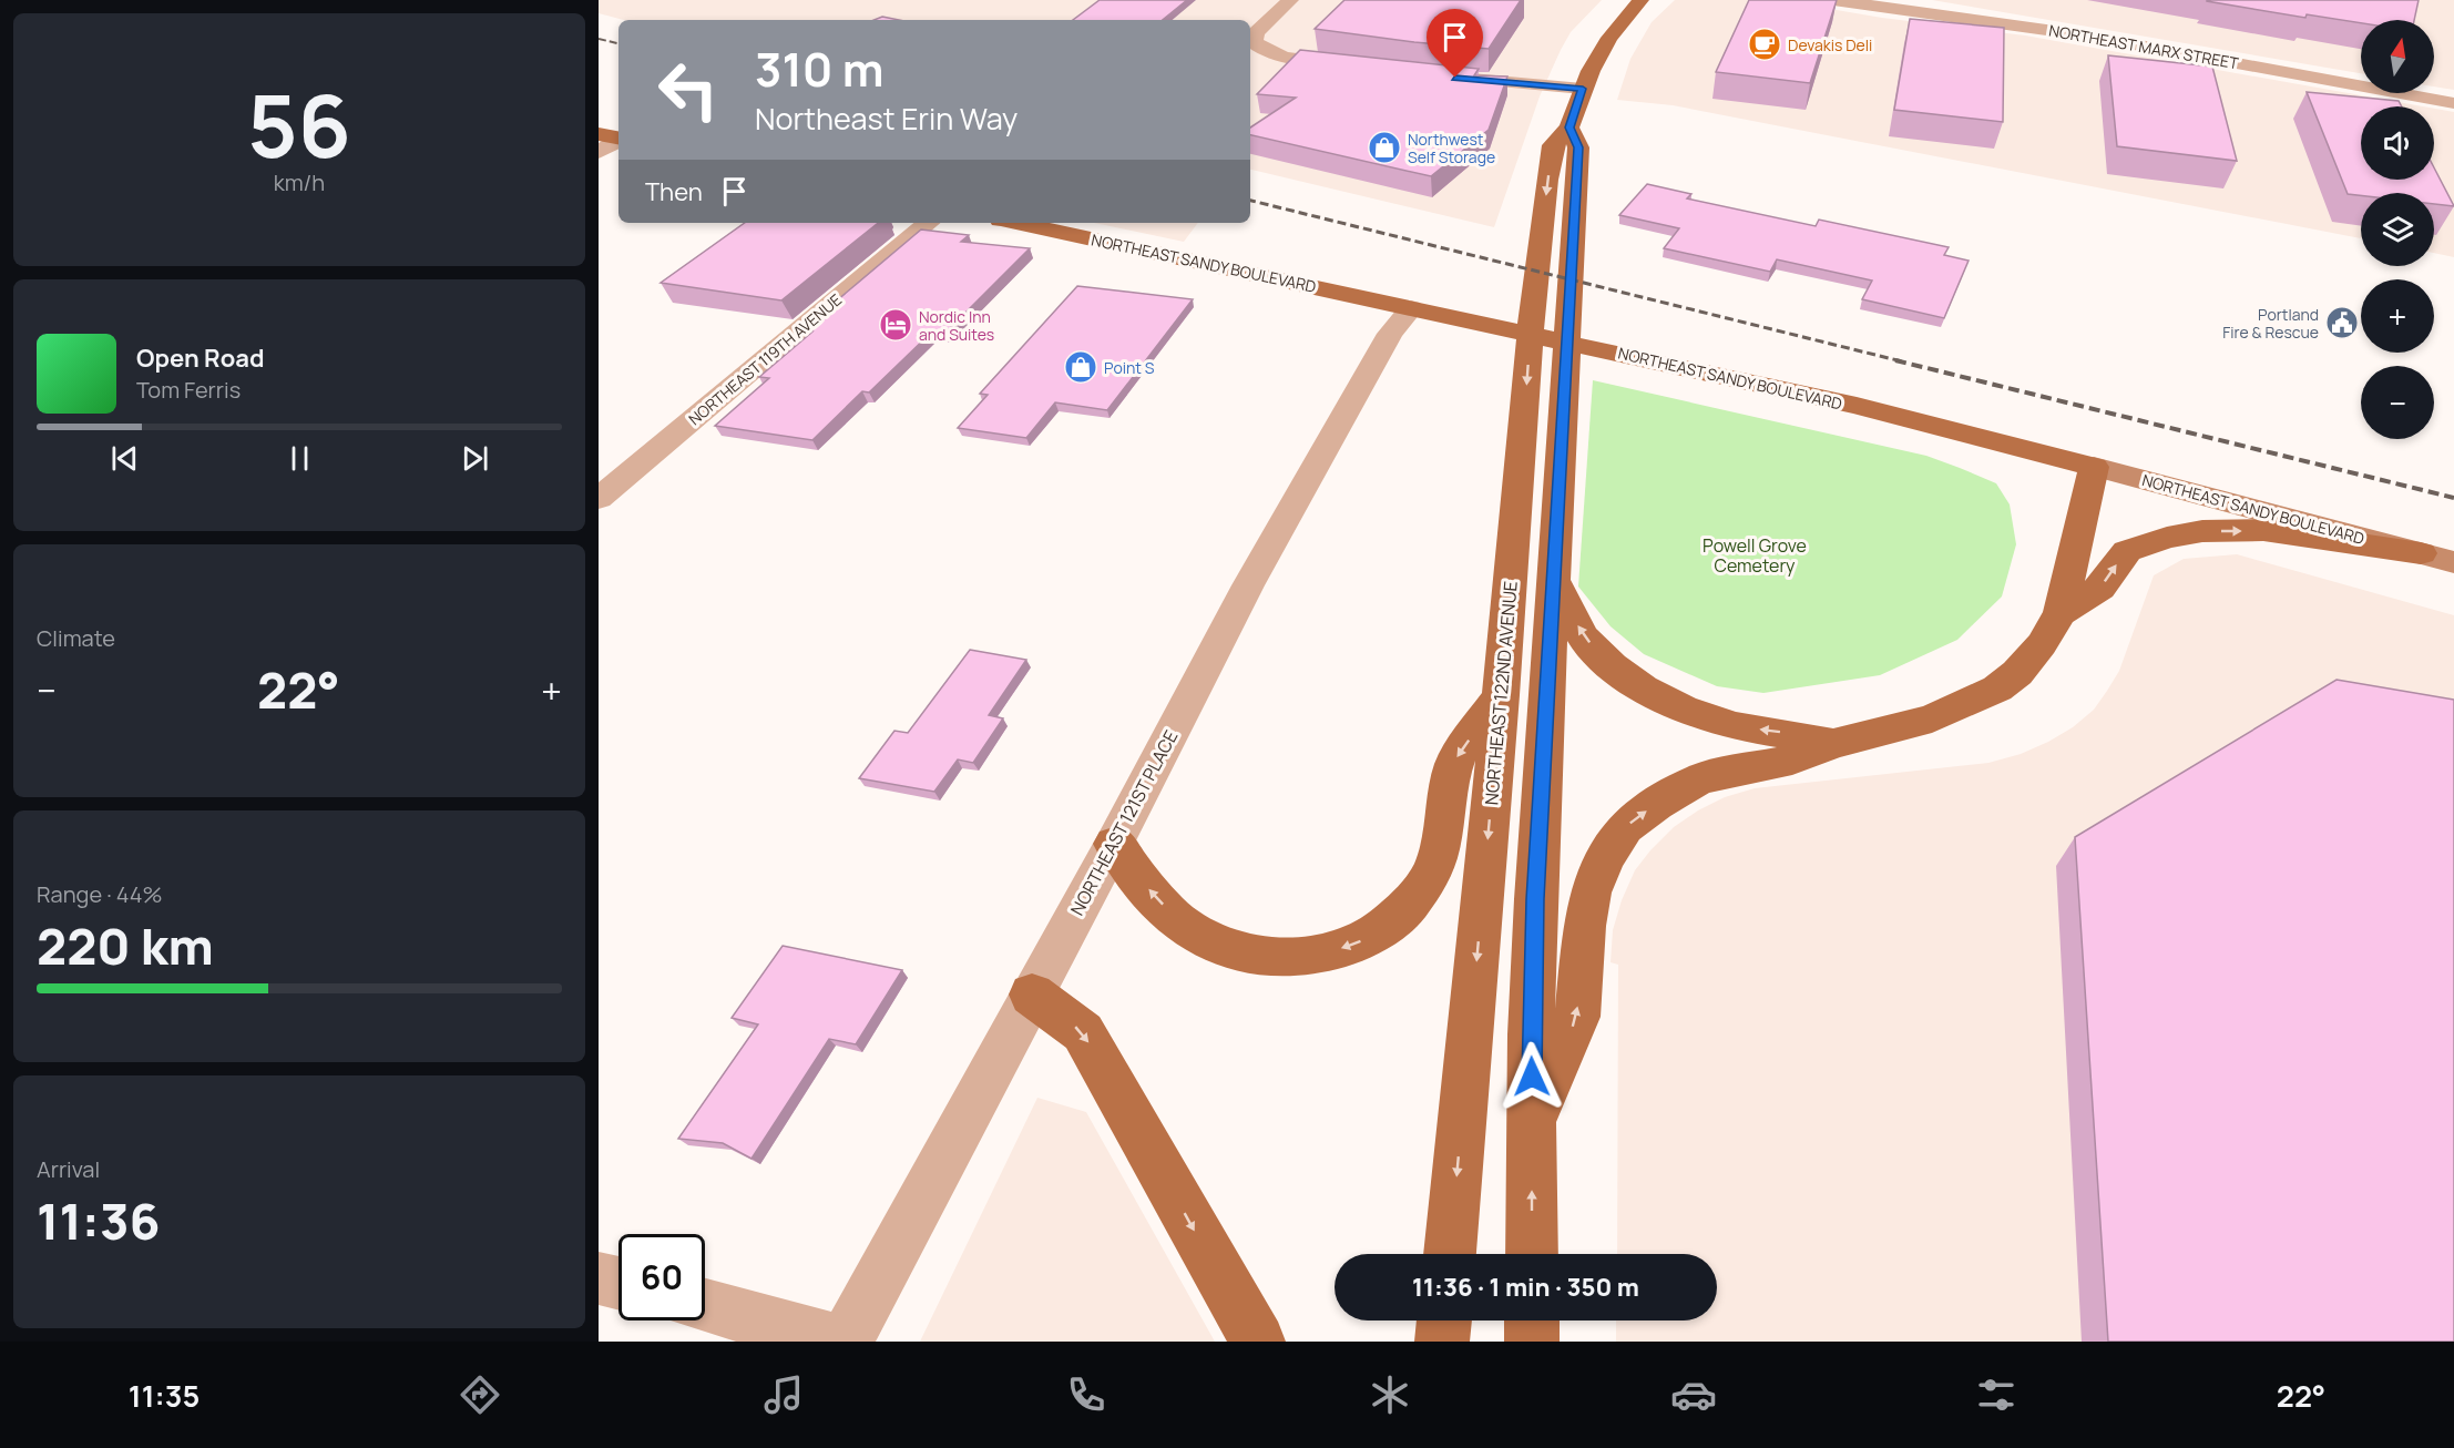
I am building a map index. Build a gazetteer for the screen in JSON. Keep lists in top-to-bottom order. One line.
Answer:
{"streets":{"main road":["NORTHEAST SANDY BOULEVARD","NORTHEAST 122ND AVENUE"],"street":["NORTHEAST MARX STREET","NORTHEAST 119TH AVENUE","NORTHEAST 121ST PLACE"]},"crossings":[["NORTHEAST SANDY BOULEVARD","NORTHEAST 121ST PLACE"]],"parks":["Powell Grove Cemetery"],"places":{"cafe":["Devakis Deli"],"shop":["Northwest Self Storage","Point S"],"public building":["Portland Fire & Rescue"],"hotel":["Nordic Inn and Suites"]},"north":"top","page":{"tile":[["56","km/h"],"Climate",["Range · 44%","220 km"],["Arrival","11:36"]],"map_buttons":["+","−"],"turn":["310 m","Northeast Erin Way"],"then":"Then","song":["Open Road","Tom Ferris"],"heat":["−","22°","+"],"limit":"60","trip":"11:36 · 1 min · 350 m","tabs":["11:35","22°"]}}
